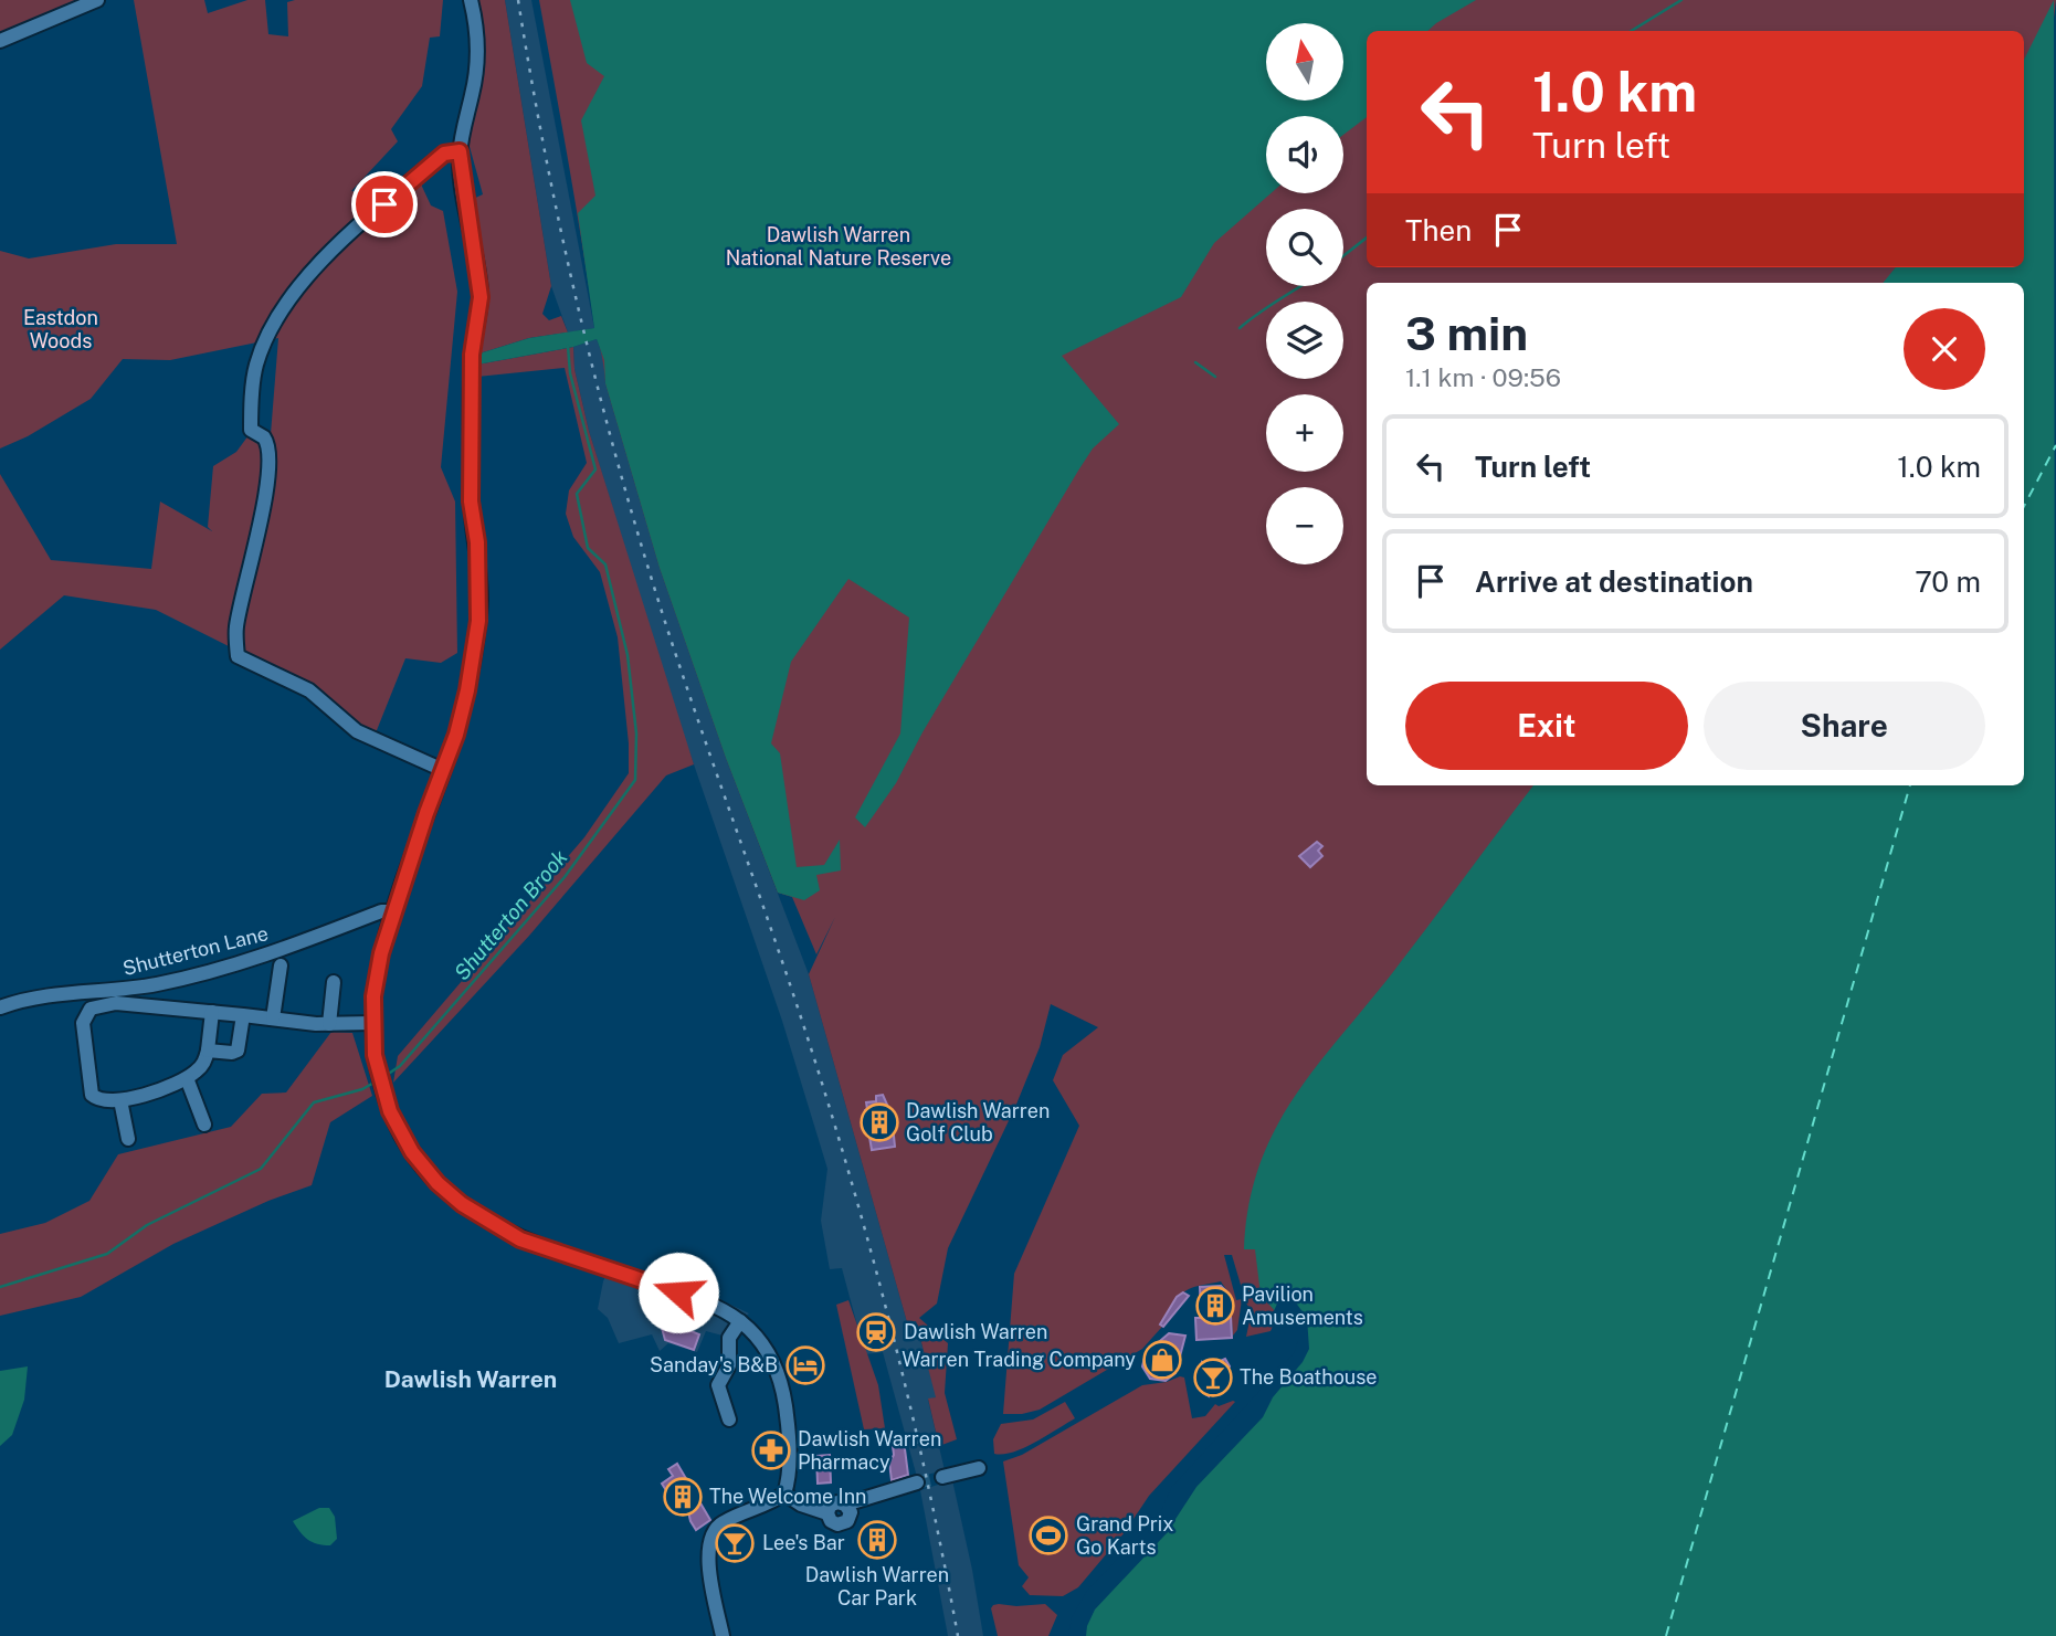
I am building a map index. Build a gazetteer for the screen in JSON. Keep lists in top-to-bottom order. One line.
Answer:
{"streets":{"street":["Shutterton Lane"]},"districts":["Dawlish Warren"],"water":["Shutterton Brook"],"parks":["Dawlish Warren National Nature Reserve","Eastdon Woods"],"places":{"building":["Dawlish Warren Golf Club","Pavilion Amusements","The Welcome Inn","Dawlish Warren Car Park"],"station":["Dawlish Warren"],"shop":["Warren Trading Company"],"hotel":["Sanday's B&B"],"bar":["The Boathouse","Lee's Bar"],"pharmacy":["Dawlish Warren Pharmacy"],"sports":["Grand Prix Go Karts"]},"north":"top","page":{"map_buttons":["+","−"],"turn":["1.0 km","Turn left"],"then":"Then","heading":["3 min","1.1 km · 09:56"],"list":[{"name":"Turn left","value":"1.0 km"},{"name":"Arrive at destination","value":"70 m"}],"buttons":["Exit","Share"]}}
